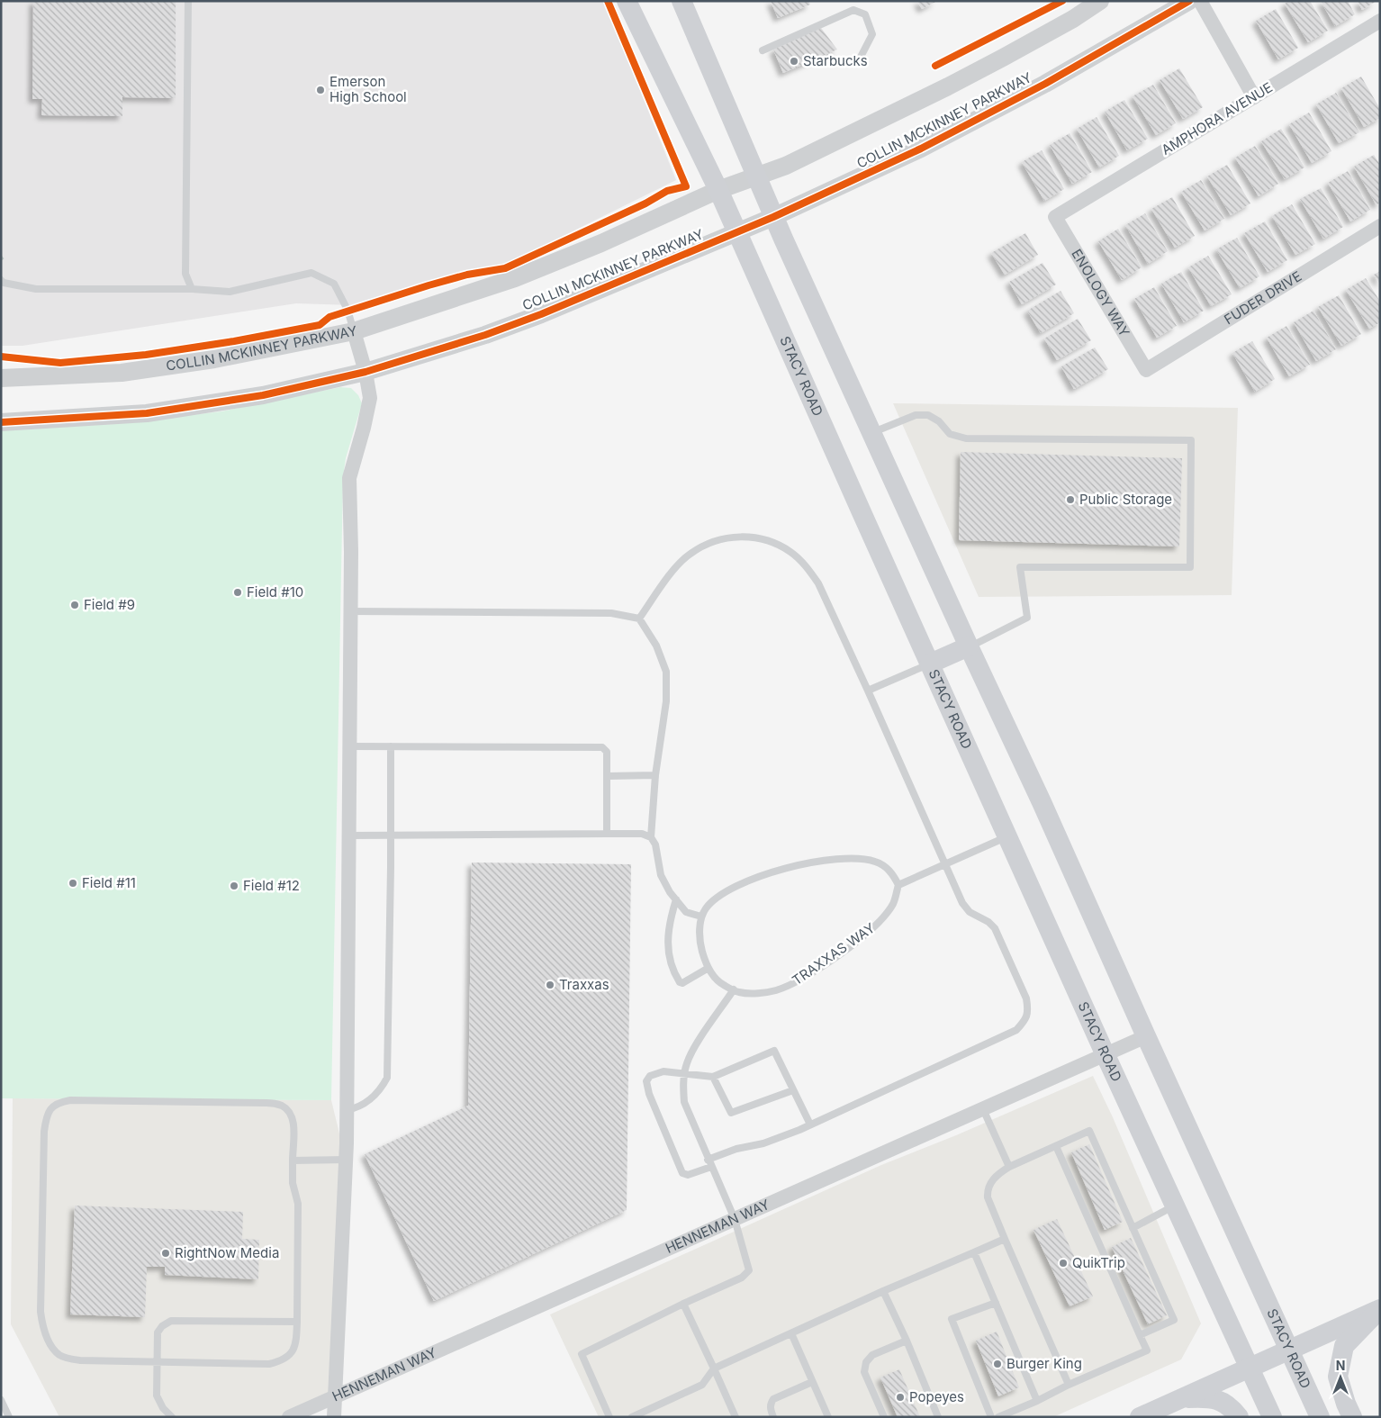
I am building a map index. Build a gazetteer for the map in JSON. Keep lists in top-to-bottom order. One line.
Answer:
{"streets":{"main road":["STACY ROAD"],"street":["AMPHORA AVENUE","COLLIN MCKINNEY PARKWAY","ENOLOGY WAY","FUDER DRIVE","HENNEMAN WAY"],"lane":["TRAXXAS WAY"]},"crossings":[["AMPHORA AVENUE","ENOLOGY WAY"],["COLLIN MCKINNEY PARKWAY","STACY ROAD"],["ENOLOGY WAY","FUDER DRIVE"],["STACY ROAD","HENNEMAN WAY"]],"places":["Starbucks","Emerson High School","Public Storage","Field #10","Field #9","Field #11","Field #12","Traxxas","RightNow Media","QuikTrip","Burger King","Popeyes"],"north":"top"}
